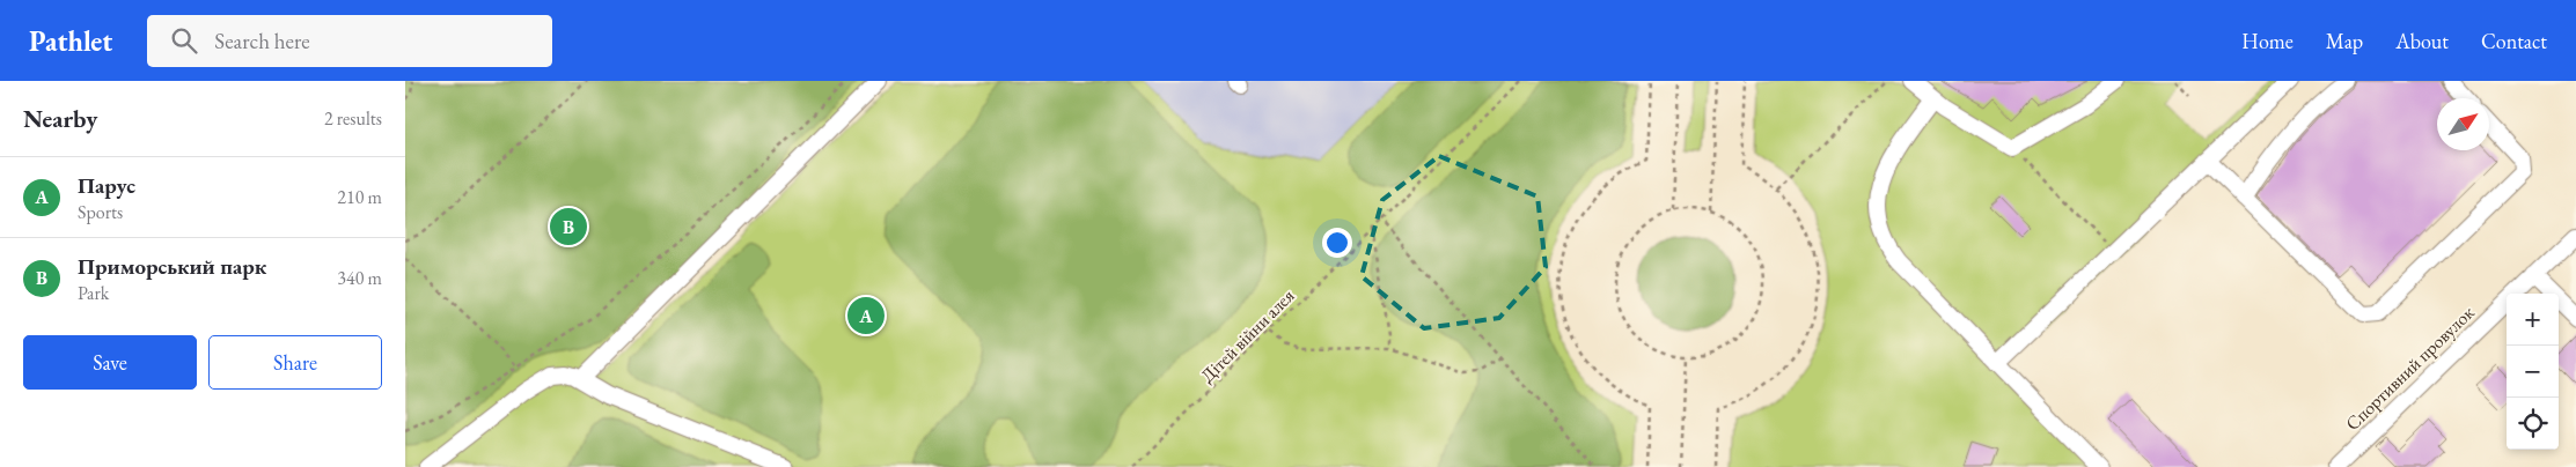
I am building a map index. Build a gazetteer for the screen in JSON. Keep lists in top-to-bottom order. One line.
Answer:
{"streets":{"street":["Спортивний провулок"],"path":["Дітей війни алея"]},"north":"top right","page":{"header":"Pathlet","search":"Search here","nav":["Home","Map","About","Contact"],"heading":["Nearby","2 results"],"list":[{"mark":"A","name":"Парус","note":"Sports","value":"210 m"},{"mark":"B","name":"Приморський парк","note":"Park","value":"340 m"}],"pins":["B","A"],"map_buttons":["+","−"],"buttons":["Save","Share"]}}
